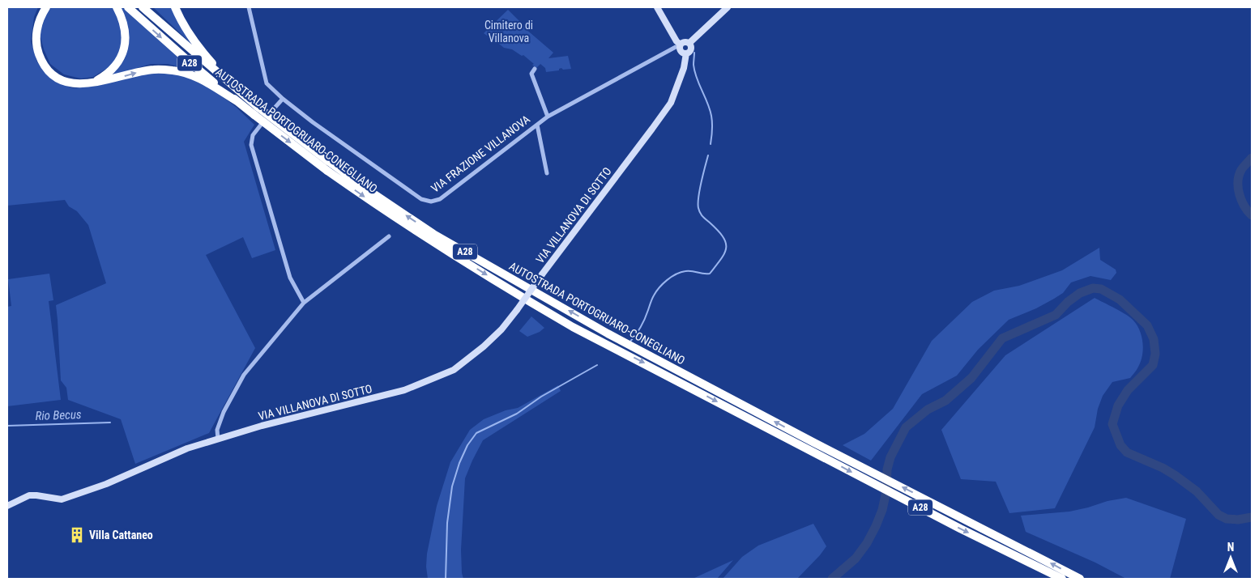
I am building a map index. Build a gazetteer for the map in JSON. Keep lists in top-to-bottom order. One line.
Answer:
{"streets":{"highway":["A28","AUTOSTRADA PORTOGRUARO-CONEGLIANO"],"street":["VIA FRAZIONE VILLANOVA","VIA VILLANOVA DI SOTTO"]},"crossings":[["VIA FRAZIONE VILLANOVA","VIA VILLANOVA DI SOTTO"]],"water":["Rio Becus"],"parks":["Cimitero di Villanova"],"places":{"building":["Villa Cattaneo"]},"north":"top"}
